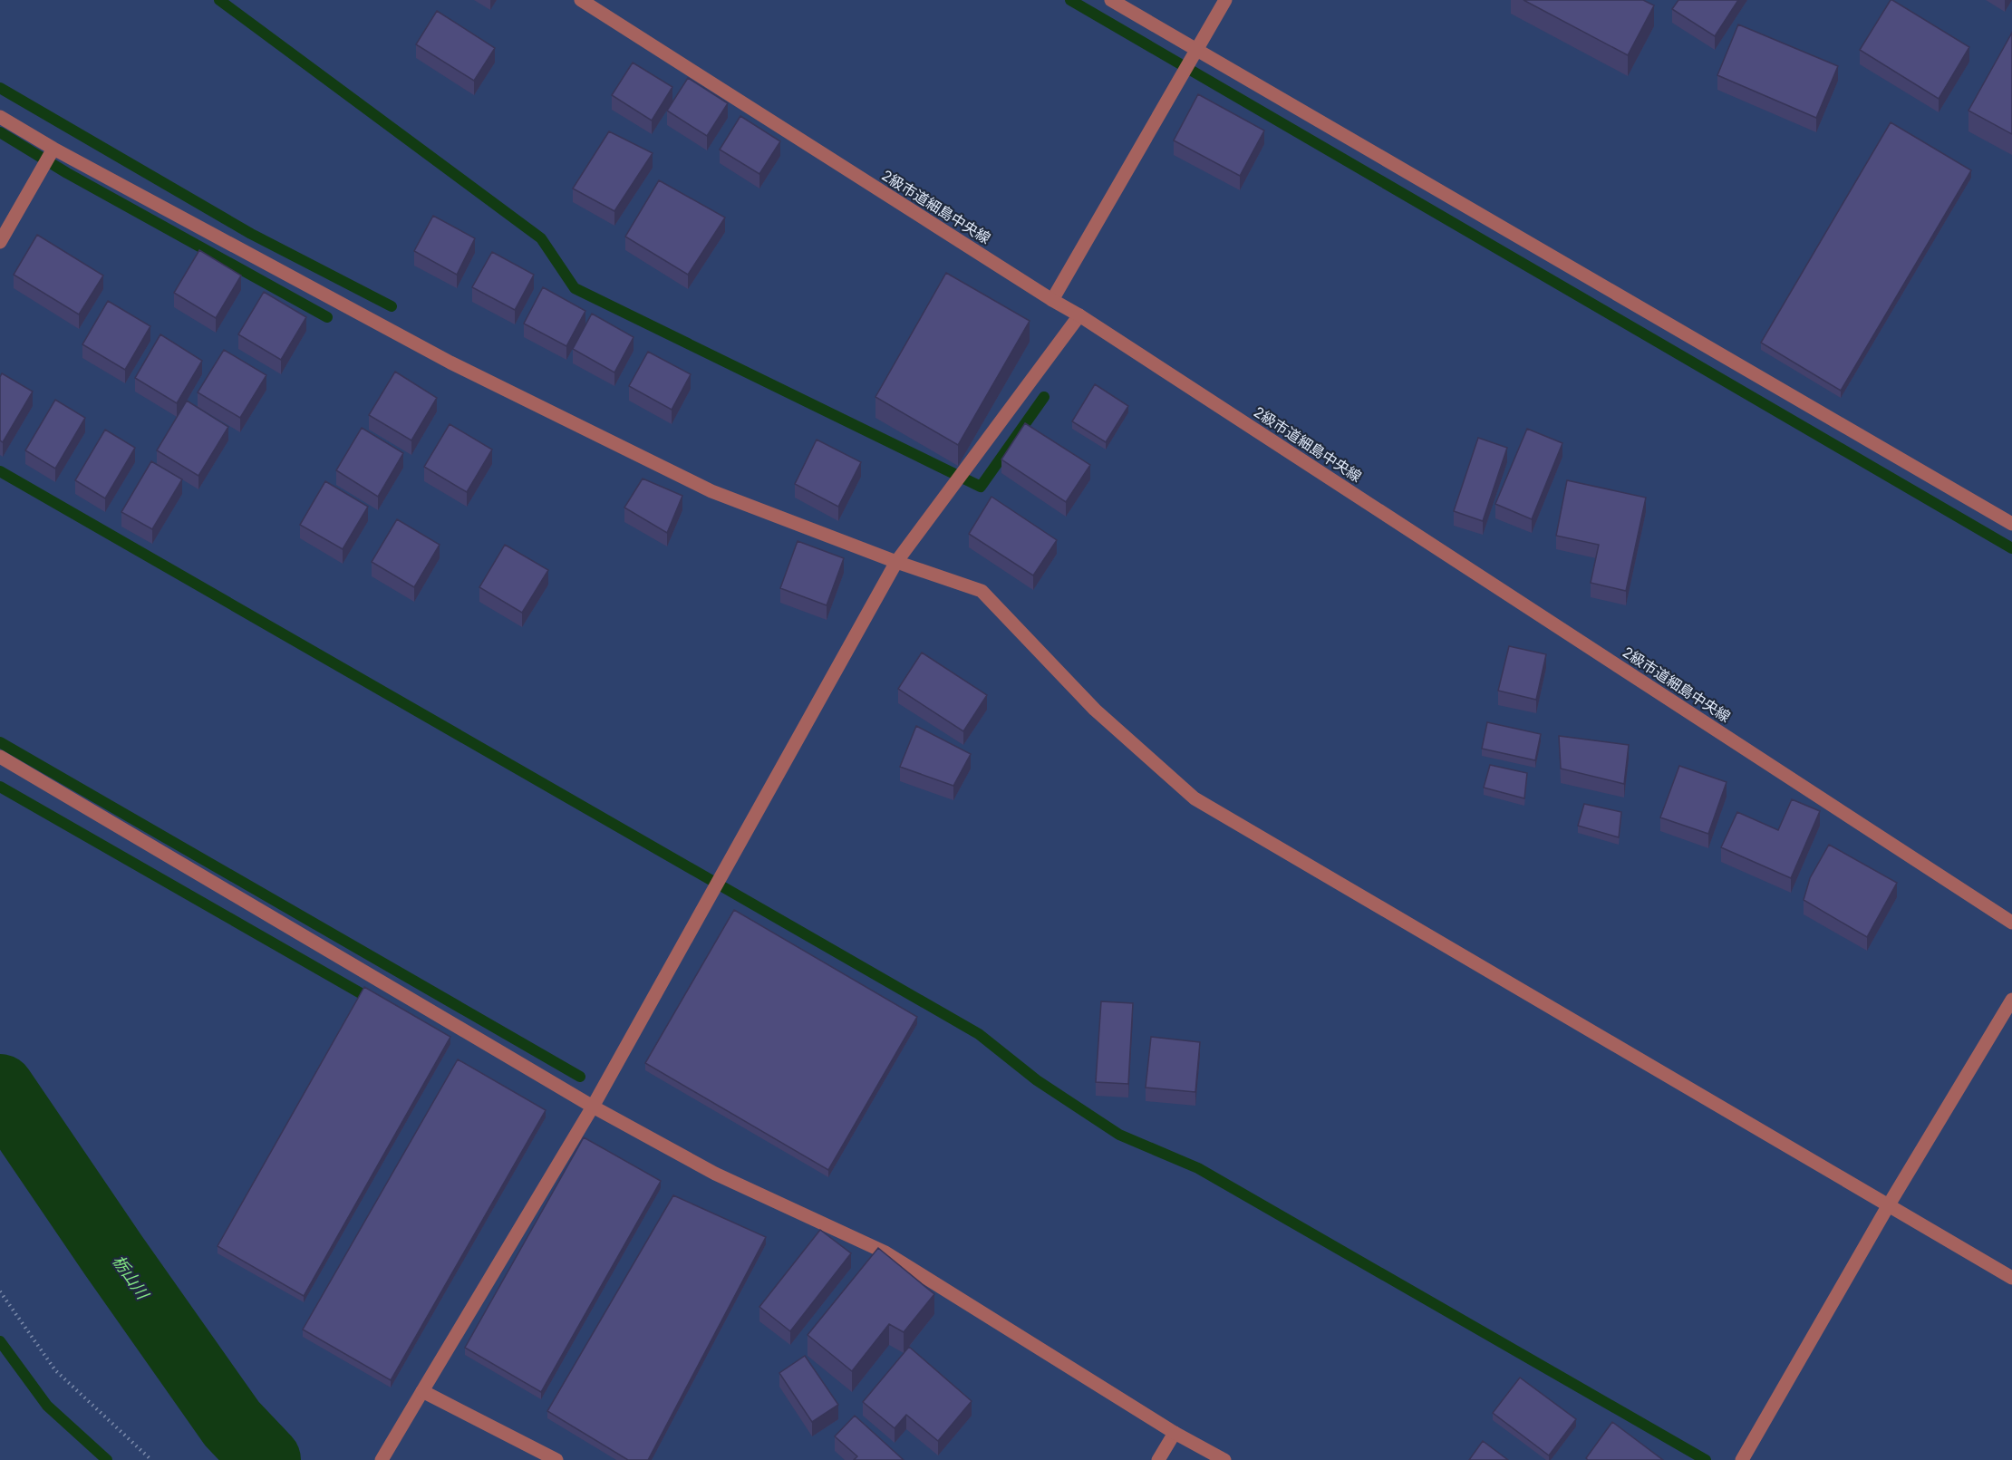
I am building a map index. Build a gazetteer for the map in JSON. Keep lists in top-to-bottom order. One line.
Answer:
{"streets":{"street":["2級市道細島中央線"]},"water":["栃山川"]}
